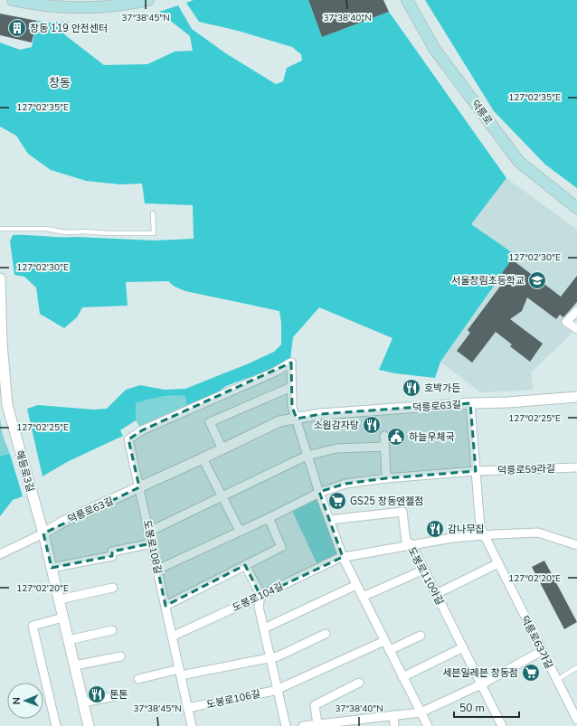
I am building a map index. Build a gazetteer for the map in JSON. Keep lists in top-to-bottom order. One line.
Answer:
{"streets":{"main road":["덕릉로"],"street":["덕릉로63길","덕릉로59라길","해등로3길","도봉로108길","도봉로110아길","도봉로104길","덕릉로63가길","도봉로106길"]},"crossings":[["덕릉로63길","해등로3길"],["덕릉로63길","도봉로108길"],["덕릉로63길","덕릉로63가길"],["덕릉로59라길","덕릉로63가길"],["도봉로108길","도봉로104길"],["도봉로108길","도봉로106길"],["도봉로110아길","도봉로104길"],["도봉로104길","덕릉로63가길"]],"districts":["창동"],"places":{"building":["창동 119 안전센터"],"school or university":["서울창림초등학교"],"restaurant":["호박가든","소원감자탕","감나무집","톤톤"],"public building":["하늘우체국"],"supermarket":["GS25 창동엔젤점","세븐일레븐 창동점"]},"scale_bar":"50 m","north":"left","coordinates":["37°38'45\"N","37°38'40\"N","127°02'35\"E","127°02'30\"E","127°02'25\"E","127°02'20\"E"]}
